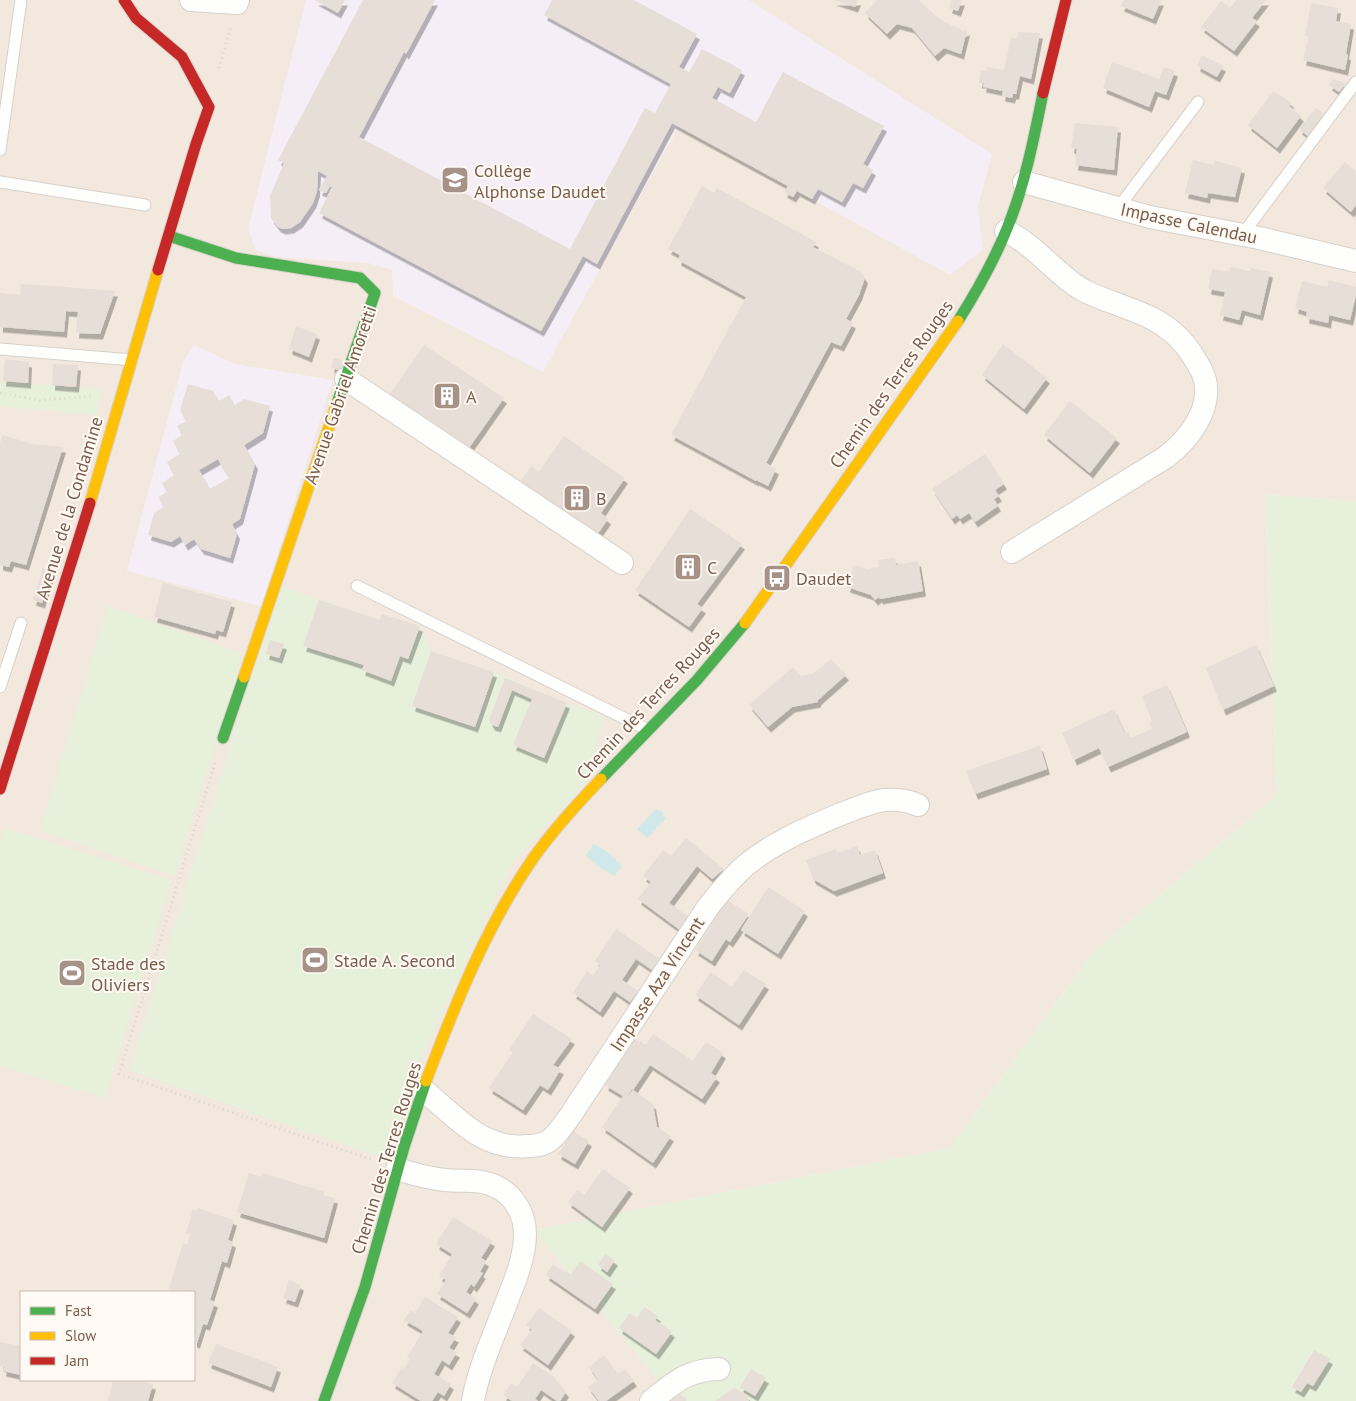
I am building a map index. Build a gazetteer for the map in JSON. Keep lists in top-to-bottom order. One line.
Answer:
{"streets":{"main road":["Chemin des Terres Rouges","Avenue Gabriel Amoretti","Avenue de la Condamine"],"street":["Impasse Calendau","Impasse Aza Vincent"]},"crossings":[["Impasse Calendau","Chemin des Terres Rouges"],["Chemin des Terres Rouges","Impasse Aza Vincent"],["Avenue Gabriel Amoretti","Avenue de la Condamine"]],"places":{"school or university":["Collège Alphonse Daudet"],"building":["A","B","C"],"bus stop":["Daudet"],"sports":["Stade A. Second","Stade des Oliviers"]},"legend":["Fast","Slow","Jam"]}
